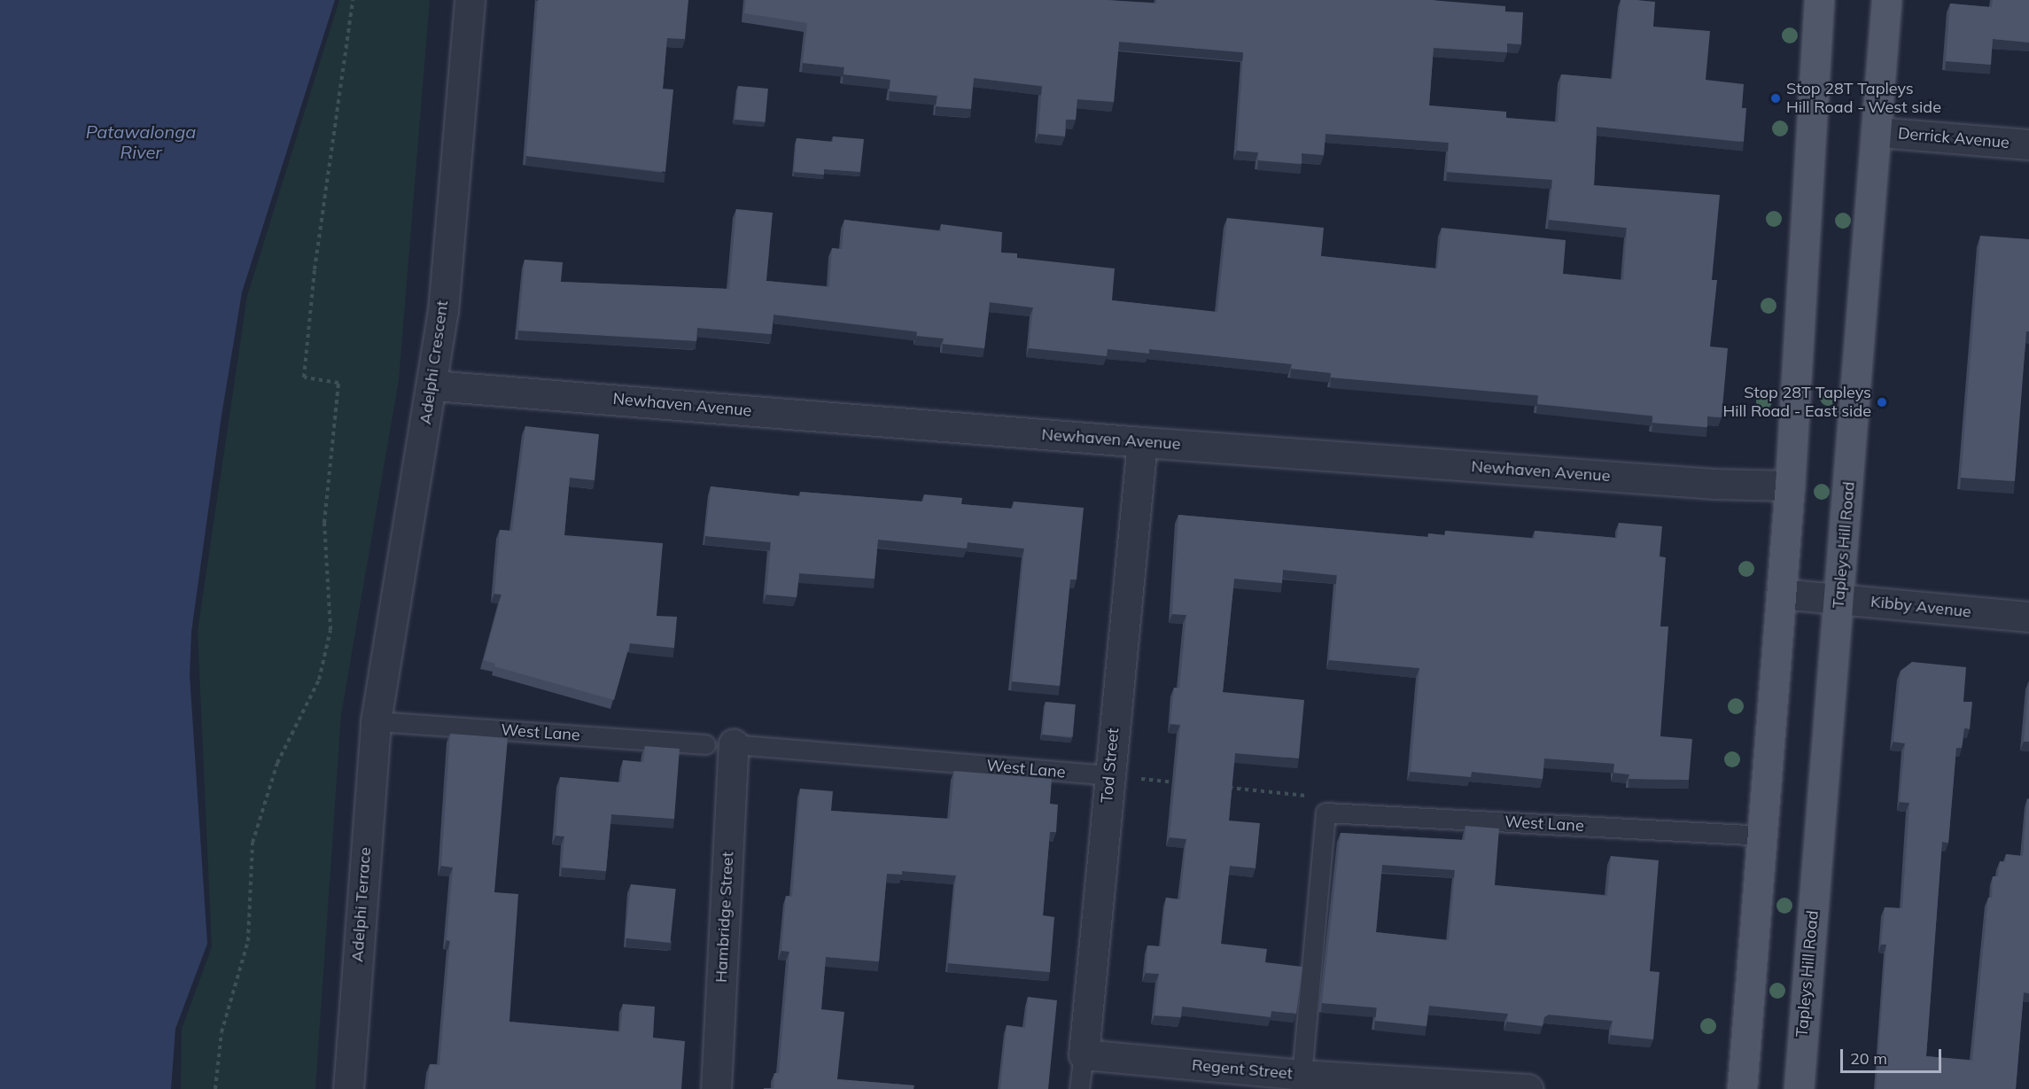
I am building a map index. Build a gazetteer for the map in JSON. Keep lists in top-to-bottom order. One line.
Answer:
{"streets":{"main road":["Tapleys Hill Road"],"street":["Derrick Avenue","Adelphi Crescent","Newhaven Avenue","Kibby Avenue","Tod Street","Adelphi Terrace","Hambridge Street","Regent Street"],"lane":["West Lane"]},"crossings":[["Derrick Avenue","Tapleys Hill Road"],["Adelphi Crescent","Newhaven Avenue"],["Adelphi Crescent","West Lane"],["Adelphi Crescent","Adelphi Terrace"],["Newhaven Avenue","Tod Street"],["Tapleys Hill Road","Kibby Avenue"],["West Lane","Tod Street"],["West Lane","Adelphi Terrace"],["West Lane","Hambridge Street"],["Tod Street","Regent Street"]],"water":["Patawalonga River"],"places":["Stop 28T Tapleys Hill Road - West side","Stop 28T Tapleys Hill Road - East side"],"scale_bar":"20 m"}
